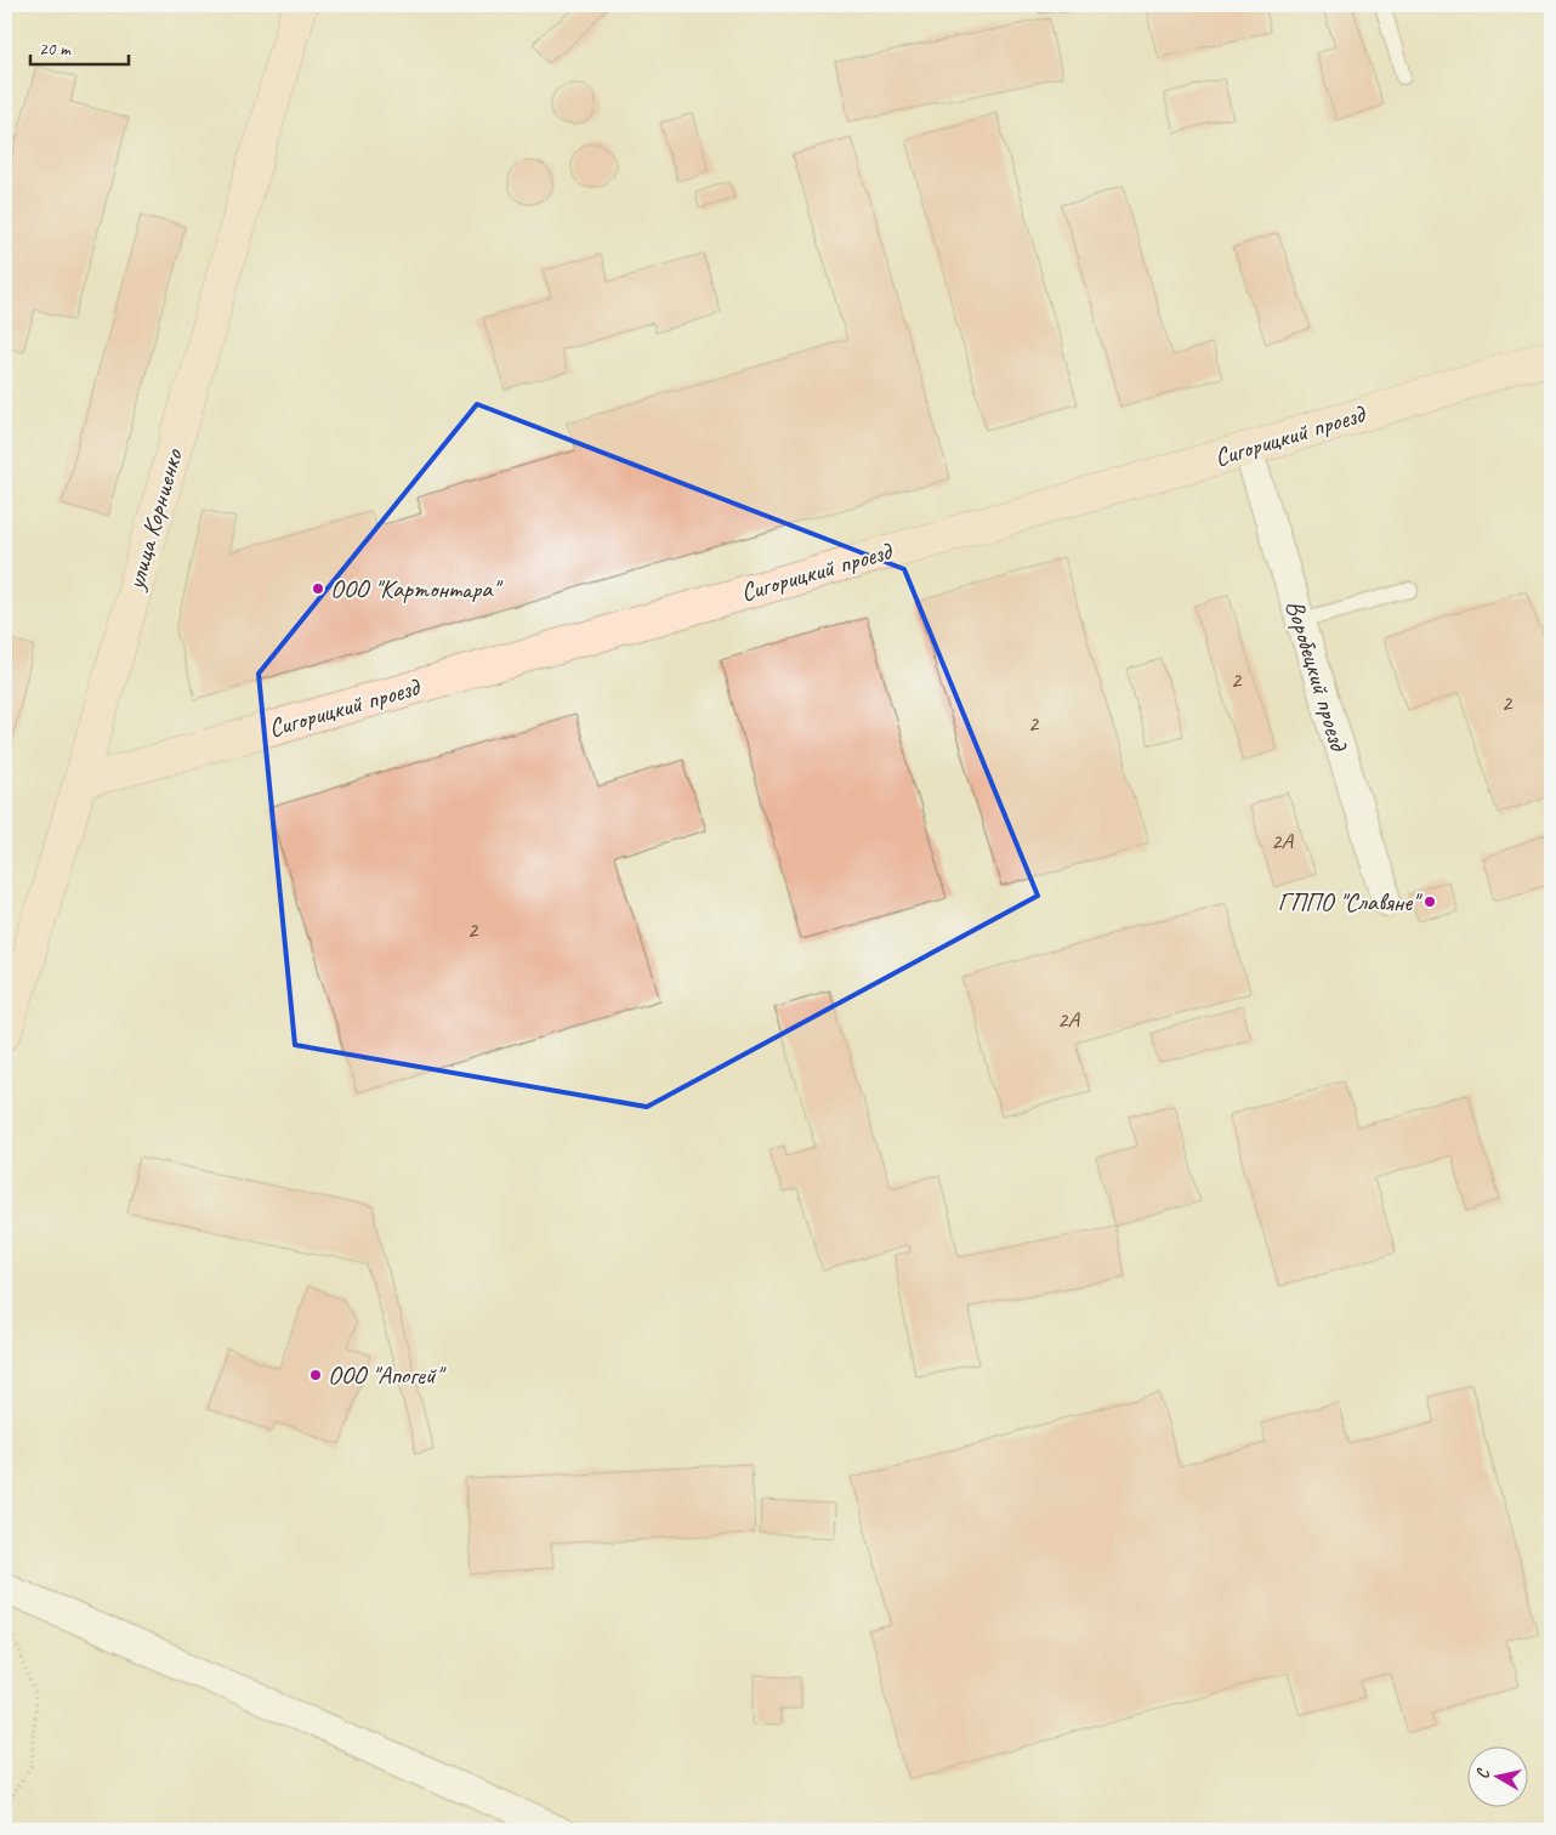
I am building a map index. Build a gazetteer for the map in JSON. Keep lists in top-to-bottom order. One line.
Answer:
{"streets":{"street":["Сигорицкий проезд","улица Корниенко","Воробецкий проезд"]},"crossings":[["Сигорицкий проезд","улица Корниенко"],["Сигорицкий проезд","Воробецкий проезд"]],"places":["ООО \"Картонтара\"","ГППО \"Славяне\"","ООО \"Апогей\""],"house_numbers":["2","2","2","2А","2","2А"],"scale_bar":"20 m","north":"left"}
